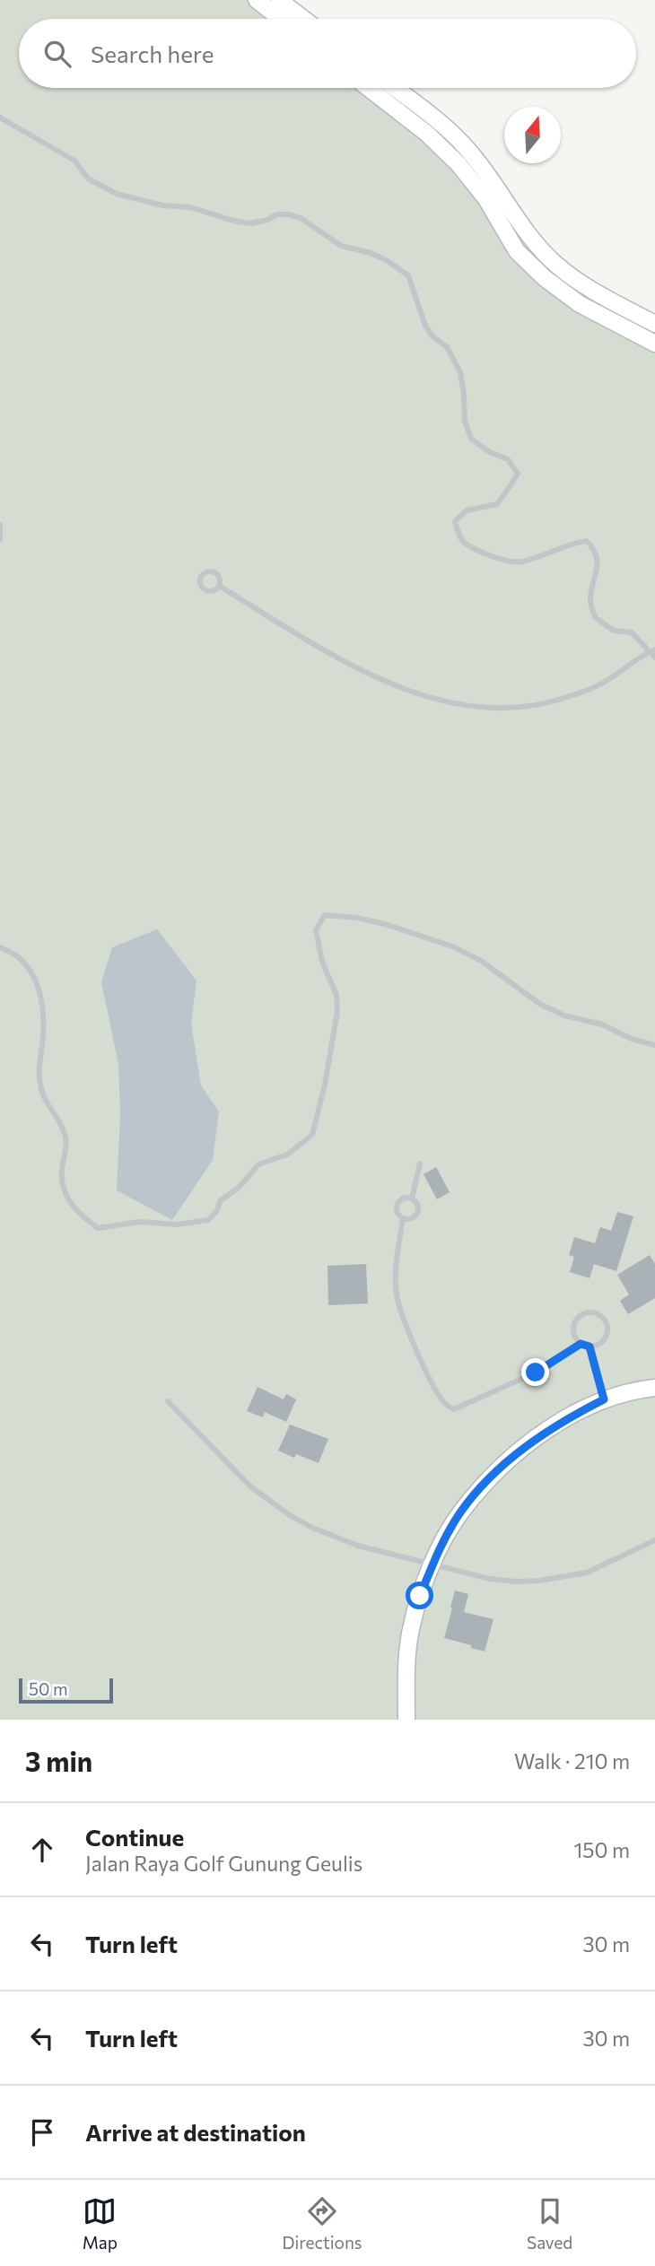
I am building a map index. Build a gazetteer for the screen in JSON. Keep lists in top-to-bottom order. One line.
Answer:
{"scale_bar":"50 m","north":"top","page":{"search":"Search here","scale":"50 m","heading":["3 min","Walk · 210 m"],"list":[["Continue","Jalan Raya Golf Gunung Geulis","150 m"],["Turn left","30 m"],["Turn left","30 m"],"Arrive at destination"],"nav":["Map","Directions","Saved"]}}
